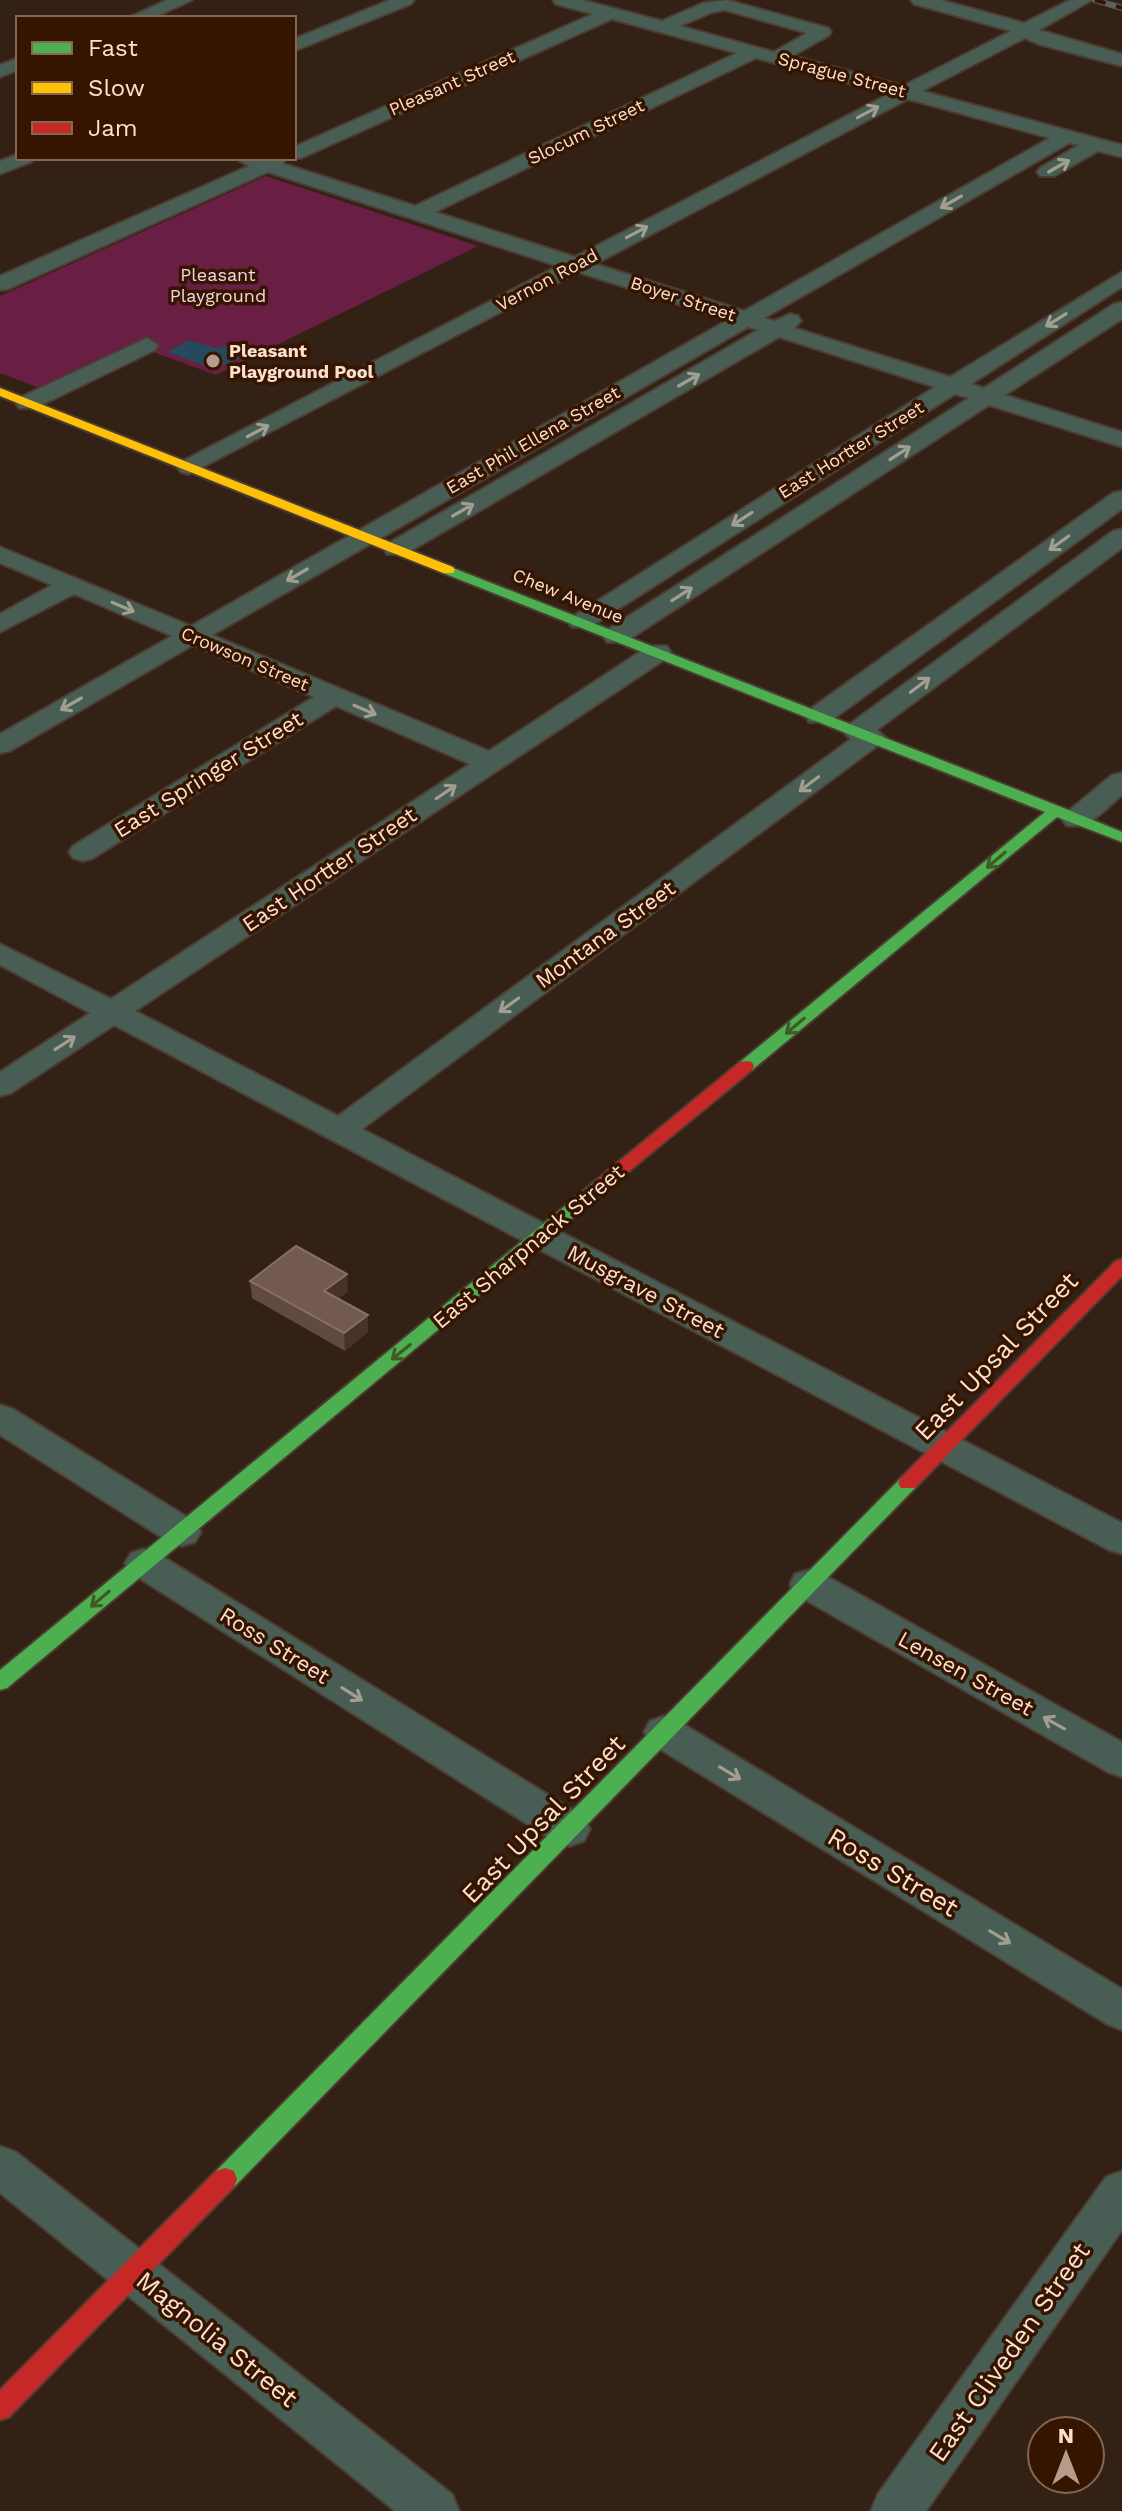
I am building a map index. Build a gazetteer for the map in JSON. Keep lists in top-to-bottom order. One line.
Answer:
{"streets":{"street":["Sprague Street","Pleasant Street","Slocum Street","Vernon Road","Boyer Street","East Phil Ellena Street","East Hortter Street","Chew Avenue","Crowson Street","East Springer Street","Montana Street","East Sharpnack Street","Musgrave Street","East Upsal Street","Ross Street","Lensen Street","Magnolia Street","East Cliveden Street"]},"crossings":[["Sprague Street","Pleasant Street"],["Sprague Street","Slocum Street"],["Sprague Street","Vernon Road"],["Sprague Street","East Phil Ellena Street"],["Slocum Street","Boyer Street"],["Vernon Road","Boyer Street"],["Vernon Road","Chew Avenue"],["Boyer Street","East Phil Ellena Street"],["Boyer Street","East Hortter Street"],["East Phil Ellena Street","Chew Avenue"],["East Phil Ellena Street","Crowson Street"],["East Hortter Street","Chew Avenue"],["East Hortter Street","Crowson Street"],["East Hortter Street","Musgrave Street"],["Chew Avenue","Montana Street"],["Chew Avenue","East Sharpnack Street"],["Crowson Street","East Springer Street"],["Montana Street","Musgrave Street"],["East Sharpnack Street","Musgrave Street"],["East Sharpnack Street","Ross Street"],["Musgrave Street","East Upsal Street"],["East Upsal Street","Ross Street"],["East Upsal Street","Lensen Street"],["East Upsal Street","Magnolia Street"]],"one_way":["Vernon Road","Crowson Street","East Sharpnack Street","Ross Street","Lensen Street"],"parks":["Pleasant Playground"],"places":["Pleasant Playground Pool"],"legend":["Fast","Slow","Jam"],"north":"top"}
